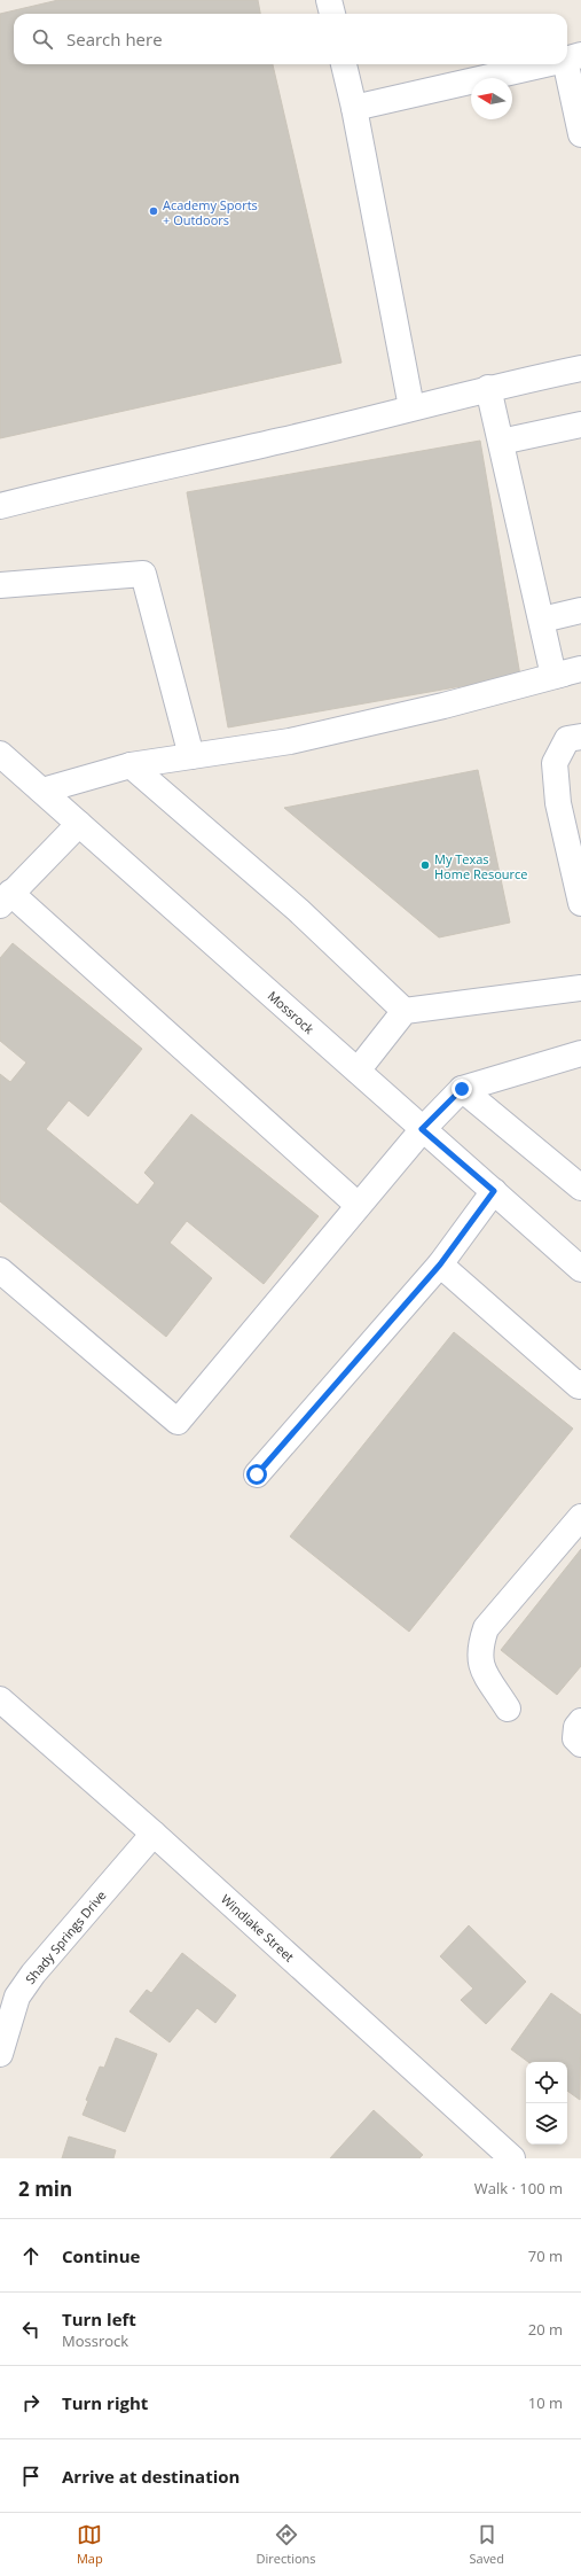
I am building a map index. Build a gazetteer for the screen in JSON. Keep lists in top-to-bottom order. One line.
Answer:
{"streets":{"street":["Mossrock","Windlake Street","Shady Springs Drive"]},"crossings":[["Windlake Street","Shady Springs Drive"]],"places":["Academy Sports + Outdoors","My Texas Home Resource"],"north":"left","page":{"search":"Search here","heading":["2 min","Walk · 100 m"],"list":[["Continue","70 m"],["Turn left","Mossrock","20 m"],["Turn right","10 m"],"Arrive at destination"],"nav":["Map","Directions","Saved"]}}
